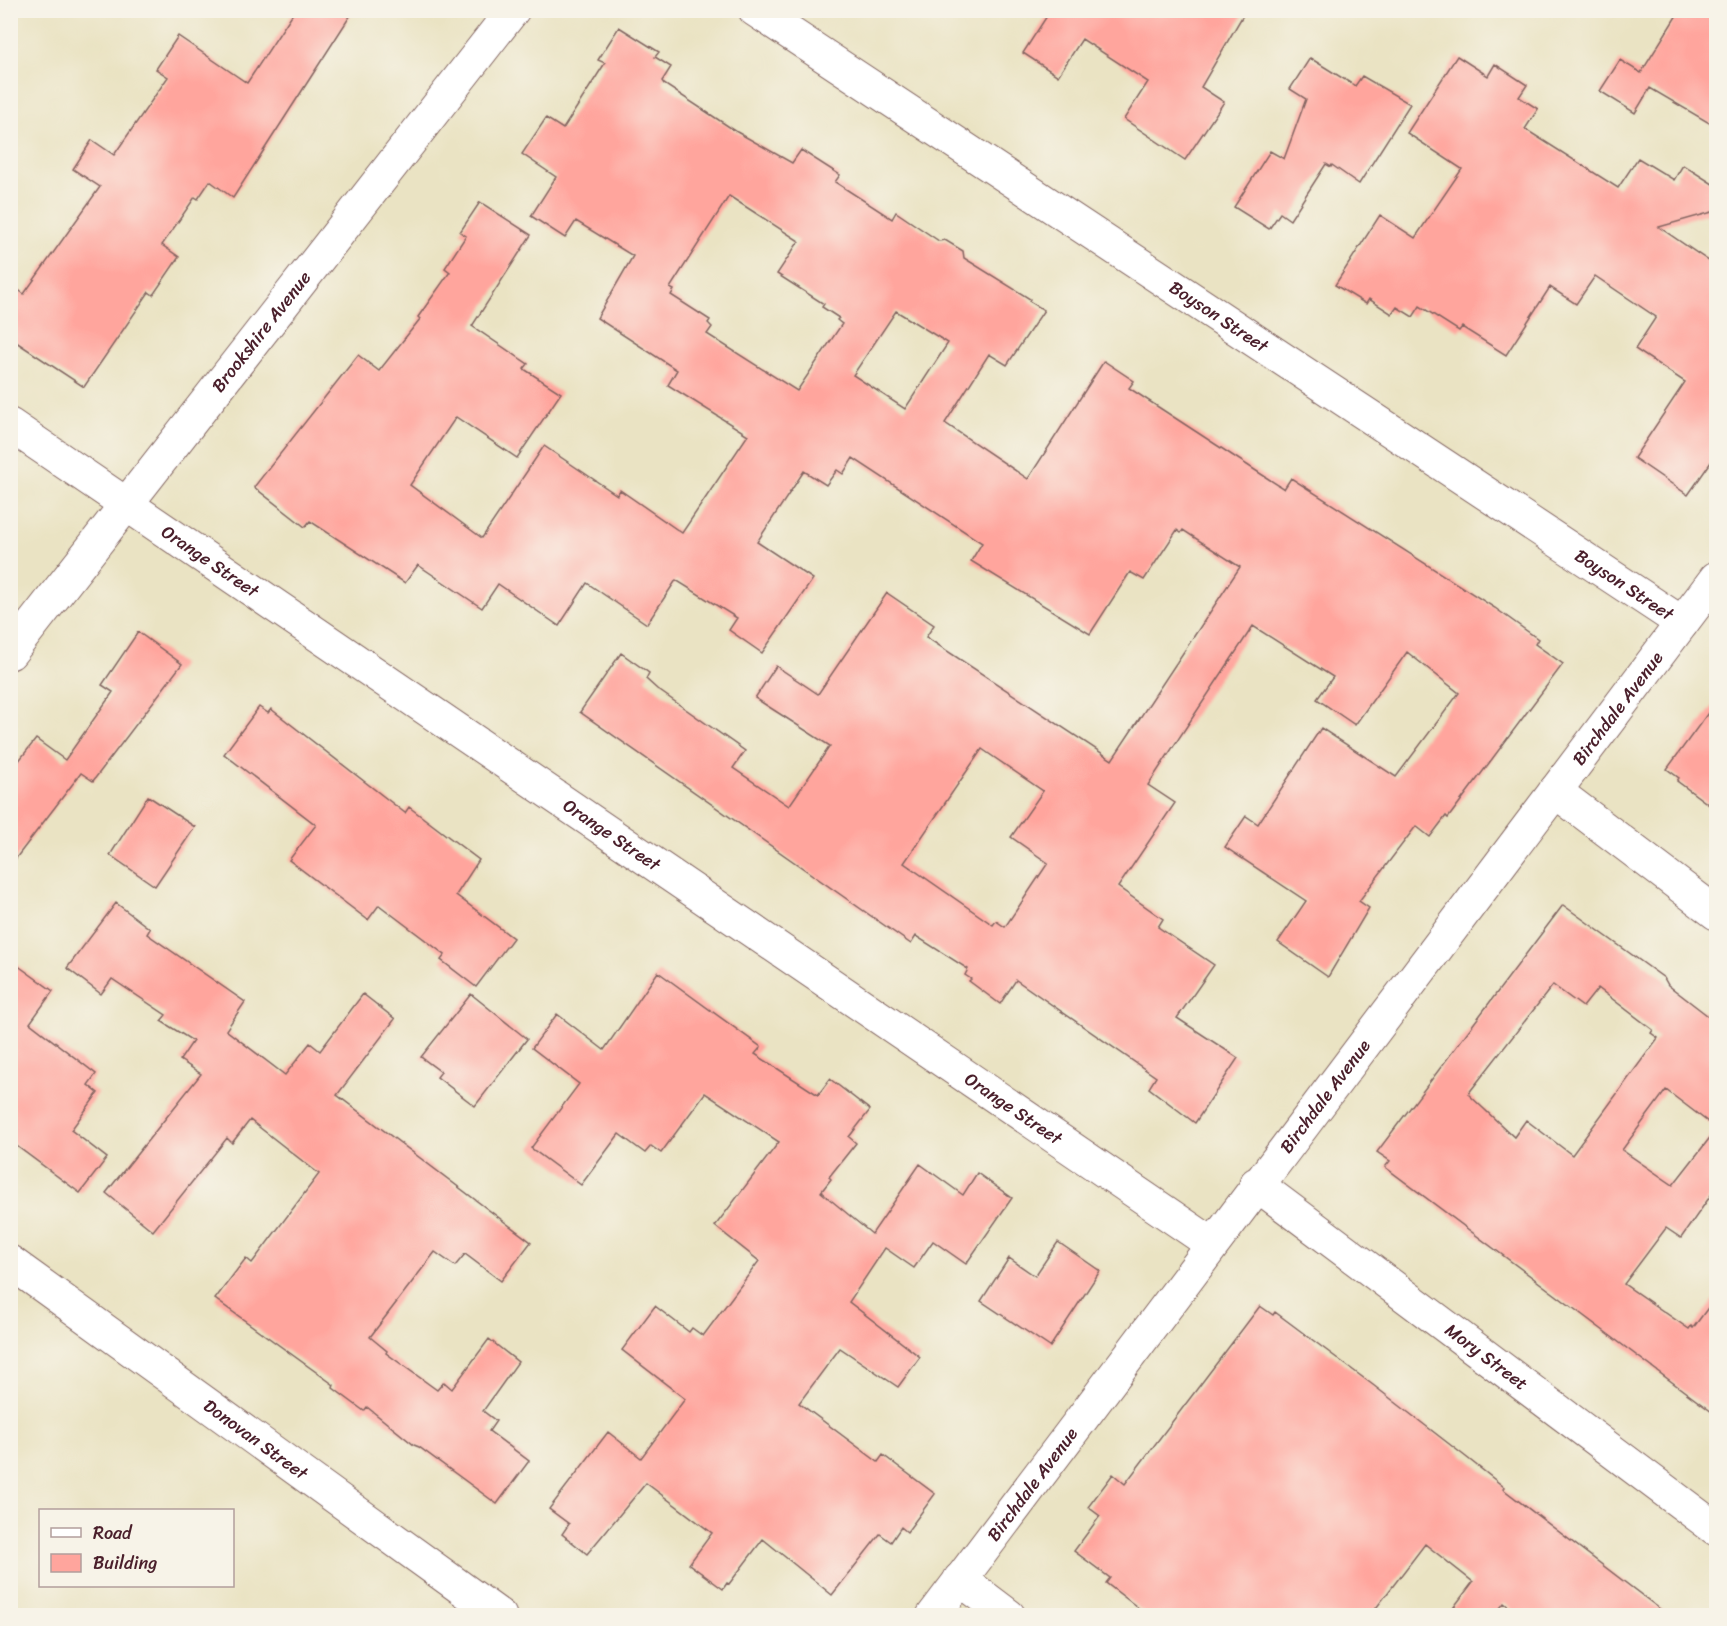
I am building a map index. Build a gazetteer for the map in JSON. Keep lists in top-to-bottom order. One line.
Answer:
{"streets":{"street":["Boyson Street","Brookshire Avenue","Orange Street","Birchdale Avenue","Mory Street","Donovan Street"]},"crossings":[["Boyson Street","Birchdale Avenue"],["Brookshire Avenue","Orange Street"],["Orange Street","Birchdale Avenue"],["Birchdale Avenue","Mory Street"]],"legend":["Road","Building"]}
